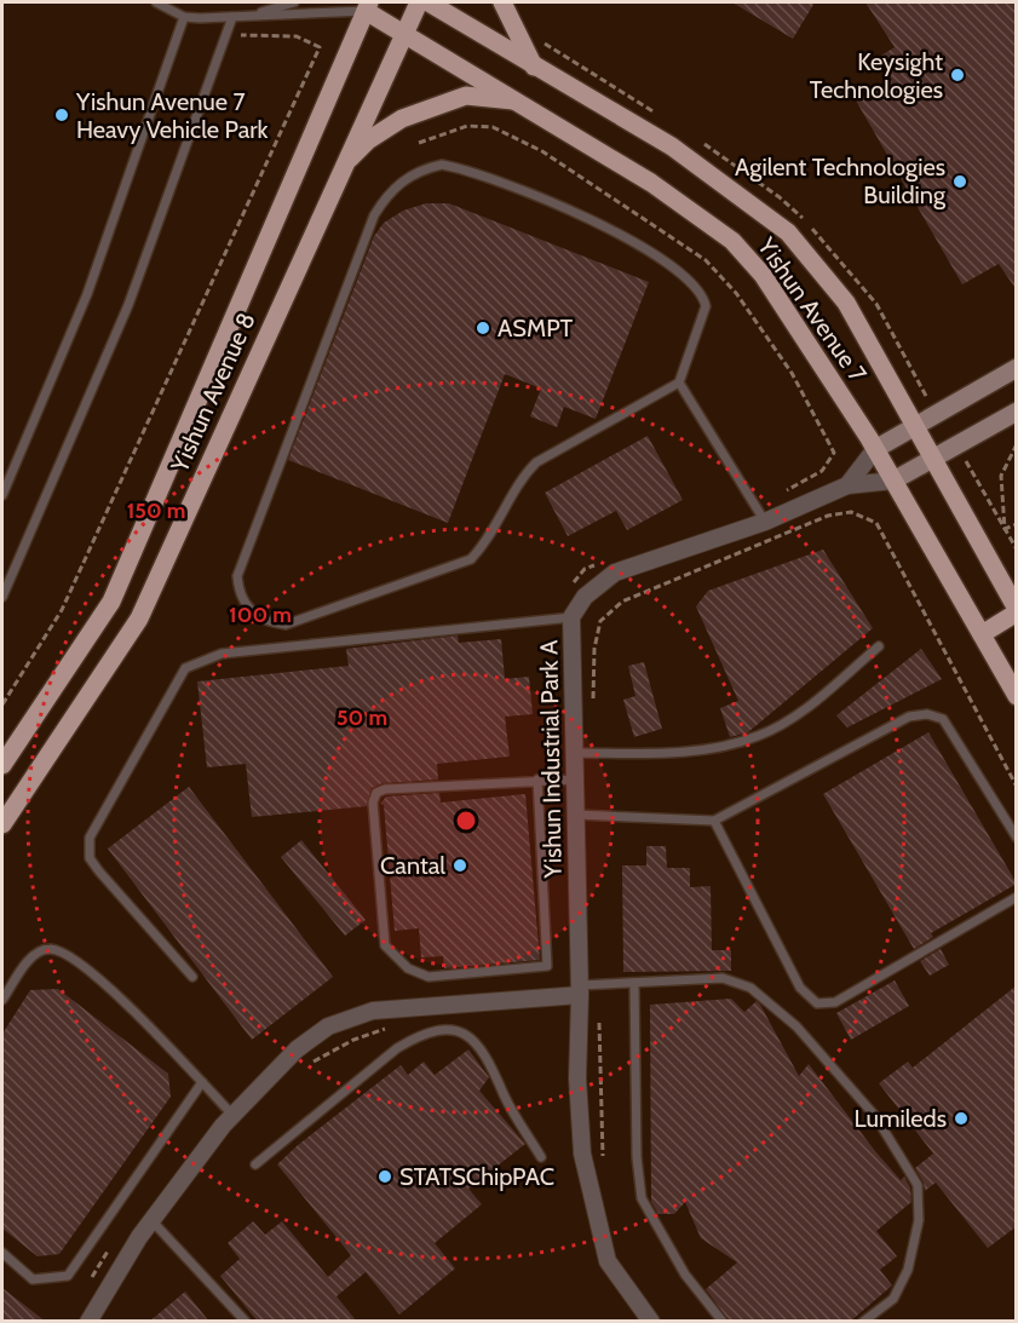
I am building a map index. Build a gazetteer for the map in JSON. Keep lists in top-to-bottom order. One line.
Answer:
{"streets":{"main road":["Yishun Avenue 7","Yishun Avenue 8"],"street":["Yishun Industrial Park A"]},"crossings":[["Yishun Avenue 7","Yishun Avenue 8"],["Yishun Avenue 7","Yishun Industrial Park A"]],"places":["Keysight Technologies","Yishun Avenue 7 Heavy Vehicle Park","Agilent Technologies Building","ASMPT","Cantal","Lumileds","STATSChipPAC"],"rings":["150 m","100 m","50 m"]}
